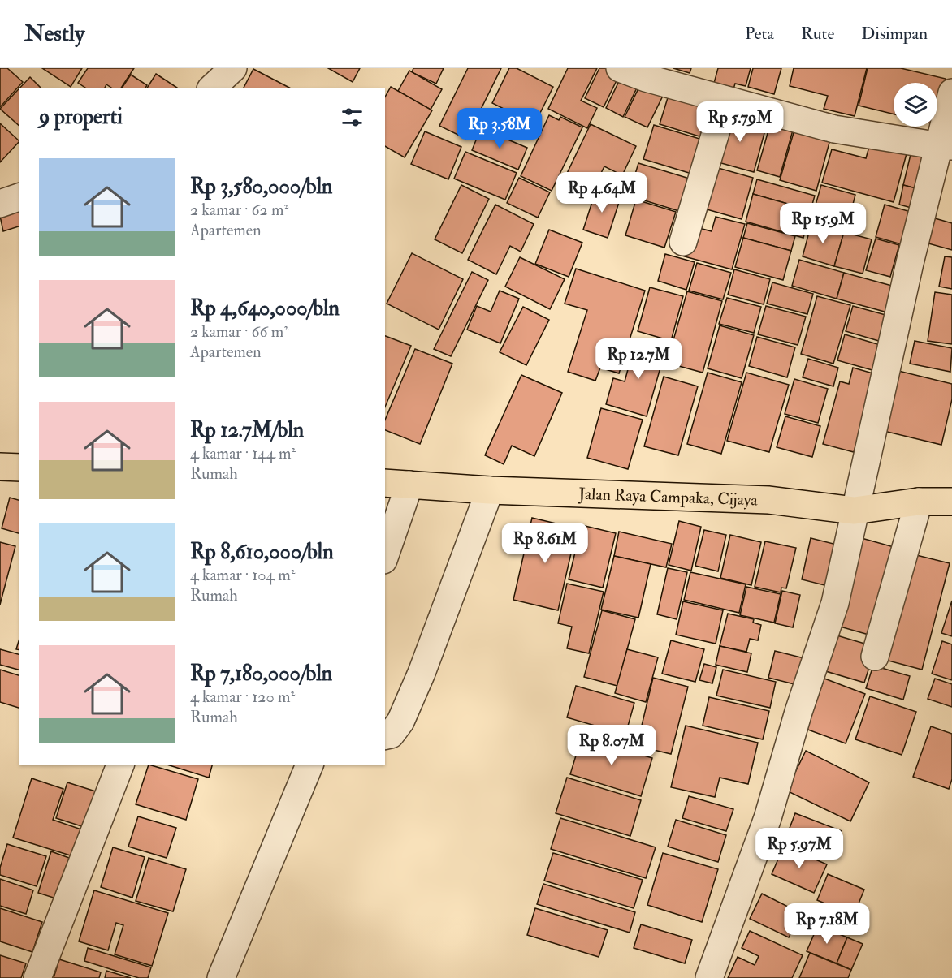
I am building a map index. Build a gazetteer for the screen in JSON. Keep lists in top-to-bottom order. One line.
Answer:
{"streets":{"main road":["Jalan Raya Campaka, Cijaya"]},"page":{"header":"Nestly","nav":["Peta","Rute","Disimpan"],"heading":"9 properti","price":["Rp 5.79M","Rp 3.58M","Rp 4.64M","Rp 15.9M","Rp 12.7M","Rp 8.61M","Rp 8.07M","Rp 5.97M","Rp 7.18M"],"list":[{"name":"Rp 3,580,000/bln","note":"2 kamar · 62 m² · Apartemen"},{"name":"Rp 4,640,000/bln","note":"2 kamar · 66 m² · Apartemen"},{"name":"Rp 12.7M/bln","note":"4 kamar · 144 m² · Rumah"},{"name":"Rp 8,610,000/bln","note":"4 kamar · 104 m² · Rumah"},{"name":"Rp 7,180,000/bln","note":"4 kamar · 120 m² · Rumah"}]}}
